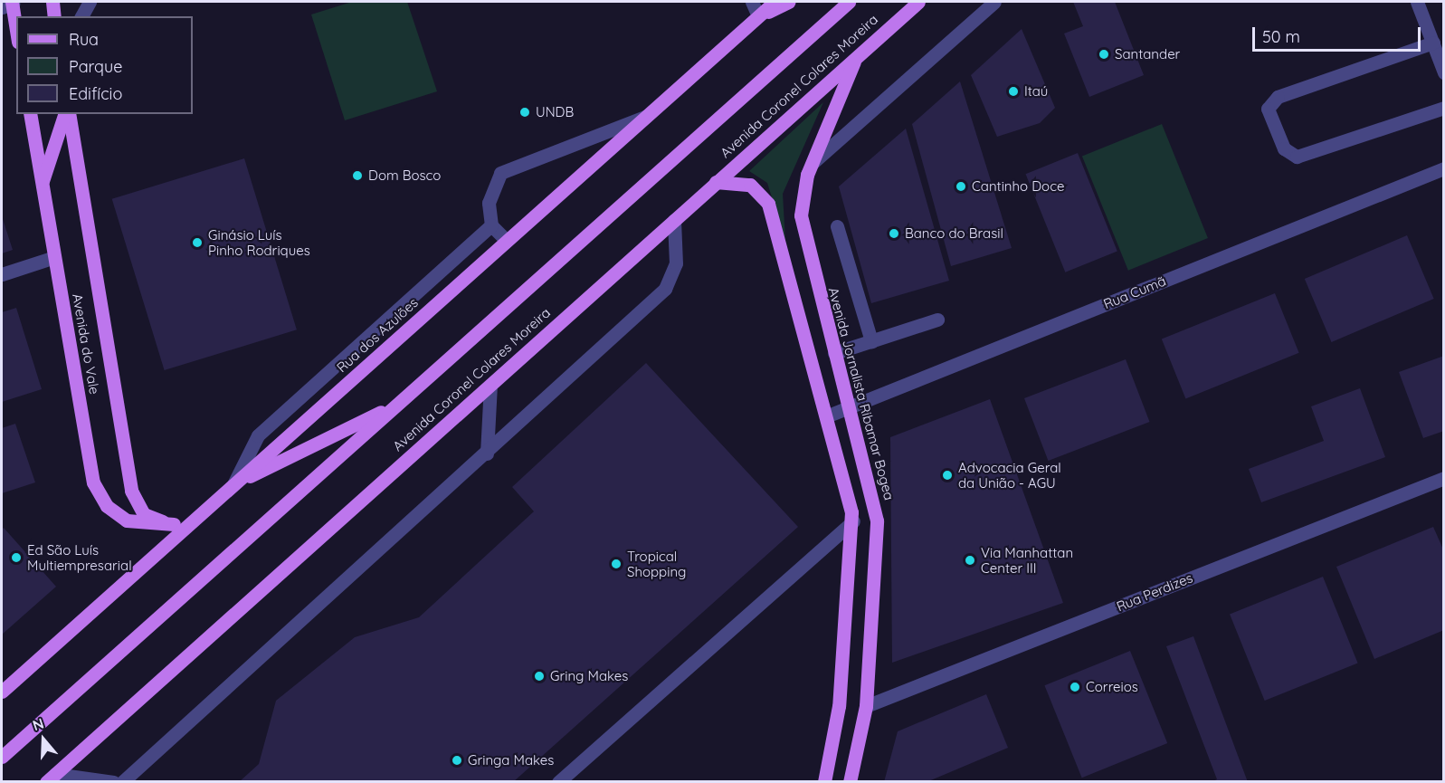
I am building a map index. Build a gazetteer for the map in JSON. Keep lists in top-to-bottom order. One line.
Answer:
{"streets":{"main road":["Avenida Coronel Colares Moreira","Rua dos Azulões","Avenida do Vale","Avenida Jornalista Ribamar Bogea"],"street":["Rua Cumã","Rua Perdizes"]},"crossings":[["Avenida Coronel Colares Moreira","Avenida Jornalista Ribamar Bogea"],["Rua Cumã","Avenida Jornalista Ribamar Bogea"],["Rua dos Azulões","Avenida do Vale"],["Avenida Jornalista Ribamar Bogea","Rua Perdizes"]],"places":["Santander","Itaú","UNDB","Dom Bosco","Cantinho Doce","Banco do Brasil","Ginásio Luís Pinho Rodriques","Advocacia Geral da União - AGU","Ed São Luís Multiempresarial","Via Manhattan Center III","Tropical Shopping","Gring Makes","Correios","Gringa Makes"],"legend":["Rua","Parque","Edifício"],"scale_bar":"50 m","north":"top"}
